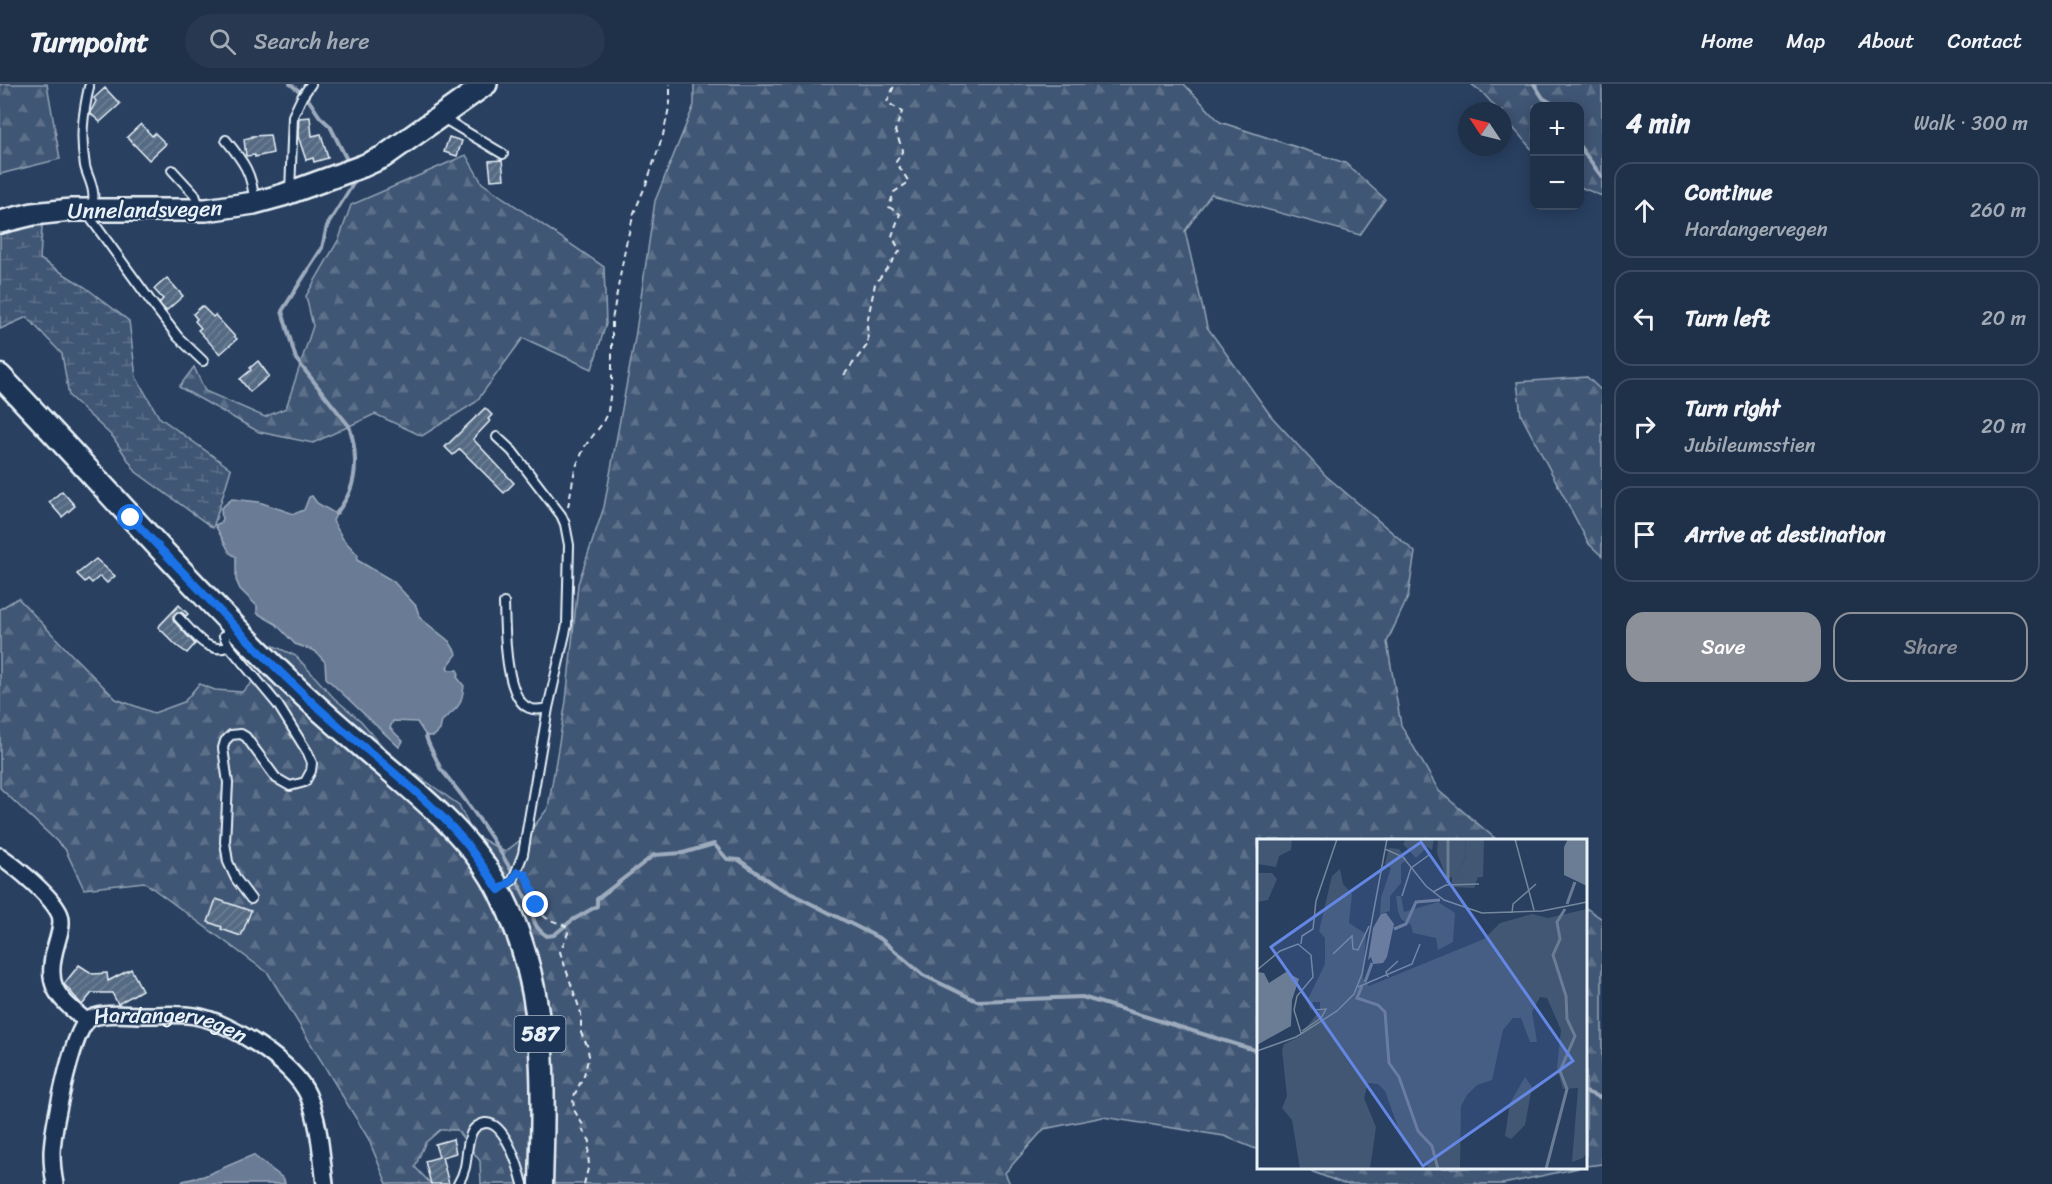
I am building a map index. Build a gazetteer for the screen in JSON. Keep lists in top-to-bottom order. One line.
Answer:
{"streets":{"main road":["Unnelandsvegen","587"],"street":["Hardangervegen"]},"north":"top left","page":{"header":"Turnpoint","search":"Search here","nav":["Home","Map","About","Contact"],"heading":["4 min","Walk · 300 m"],"map_buttons":["+","−"],"list":[["Continue","Hardangervegen","260 m"],["Turn left","20 m"],["Turn right","Jubileumsstien","20 m"],"Arrive at destination"],"buttons":["Save","Share"]}}
